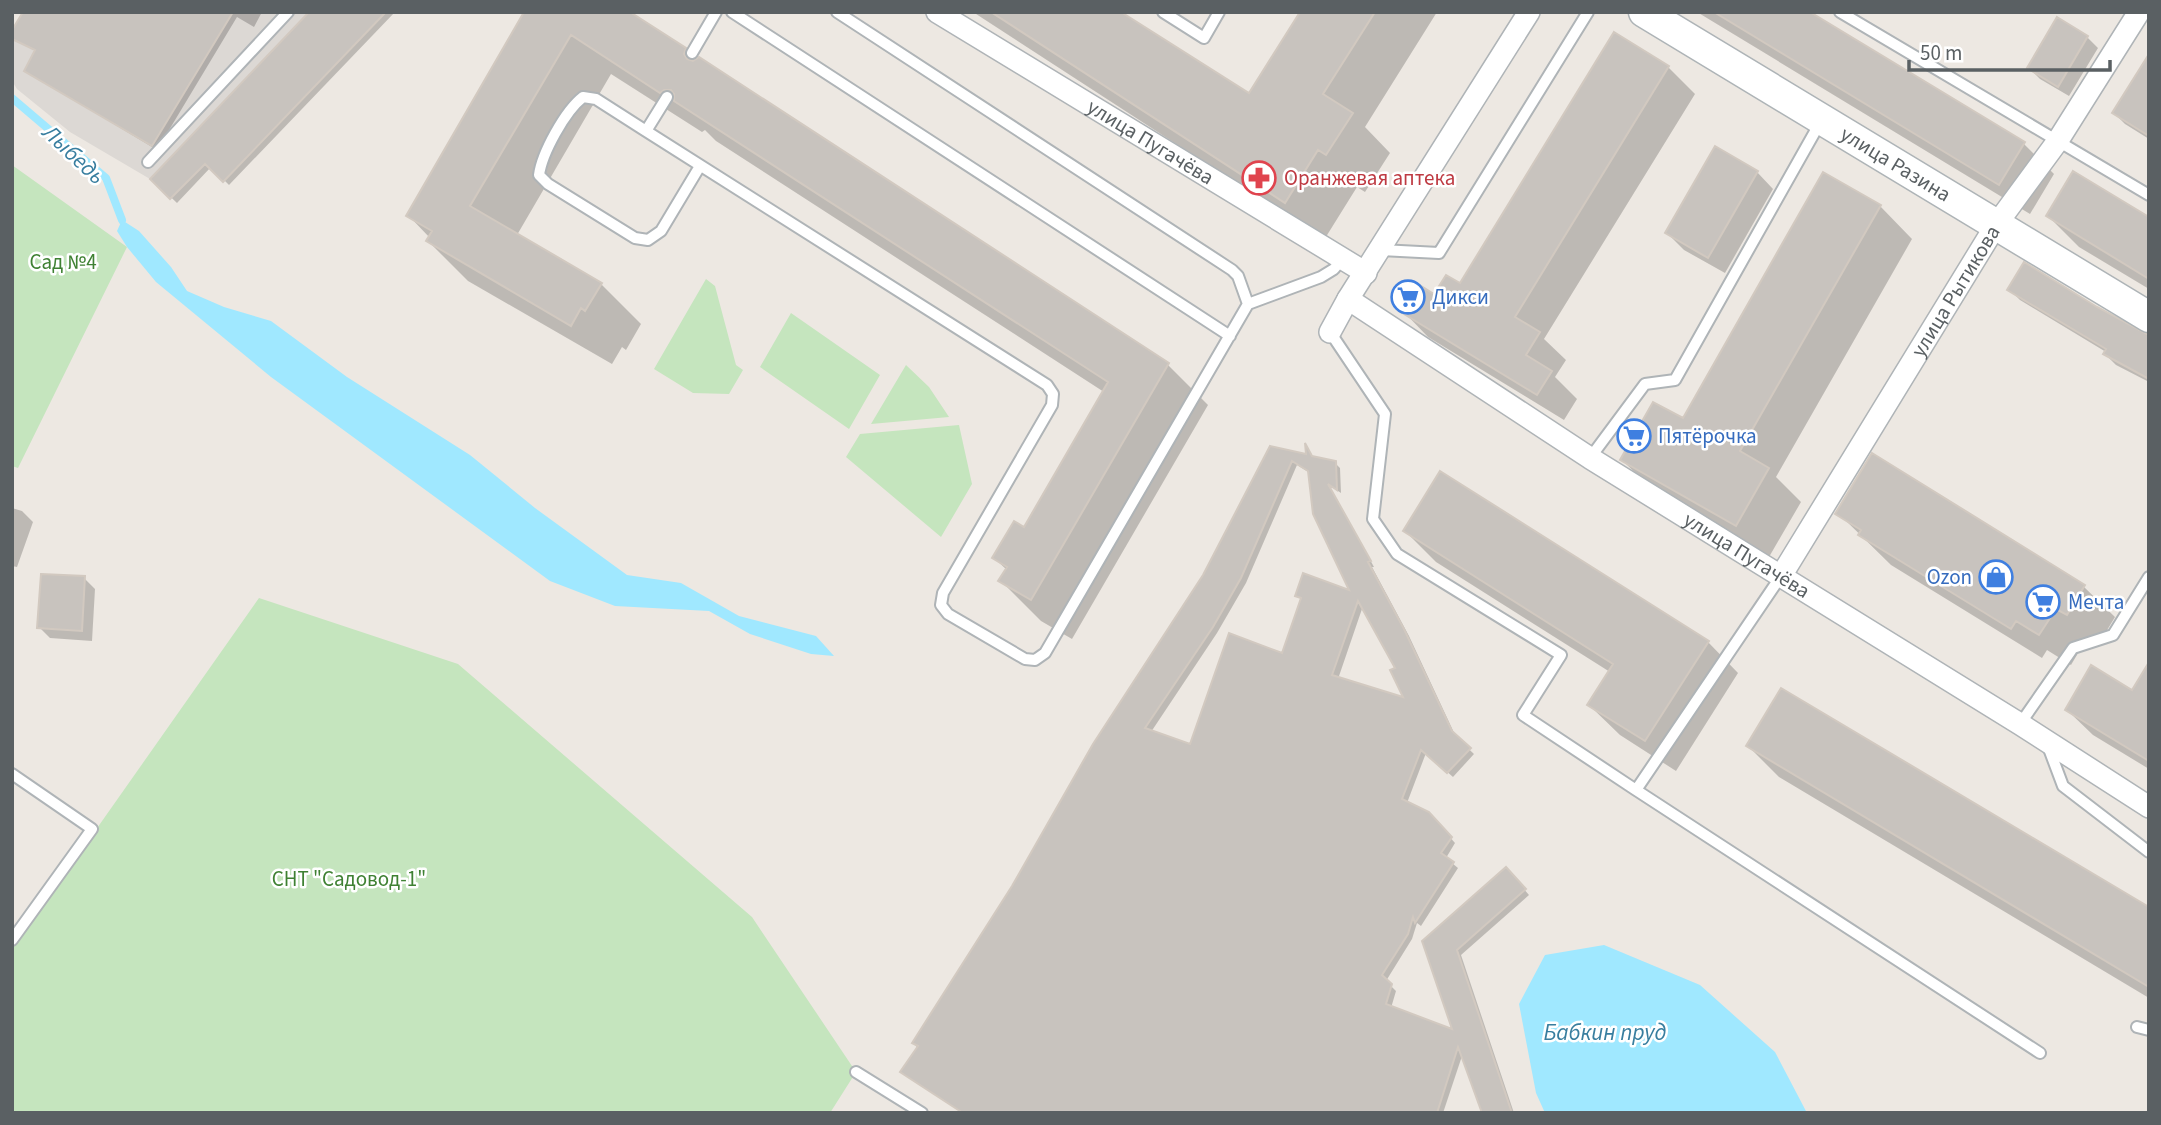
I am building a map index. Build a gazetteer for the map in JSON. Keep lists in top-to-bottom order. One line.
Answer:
{"streets":{"street":["улица Пугачёва","улица Разина","улица Рытикова"]},"crossings":[["улица Пугачёва","улица Рытикова"],["улица Разина","улица Рытикова"]],"water":["Лыбедь","Бабкин пруд"],"parks":["Сад №4","СНТ \"Садовод-1\""],"places":{"pharmacy":["Оранжевая аптека"],"supermarket":["Дикси","Пятёрочка","Мечта"],"shop":["Ozon"]},"scale_bar":"50 m"}
